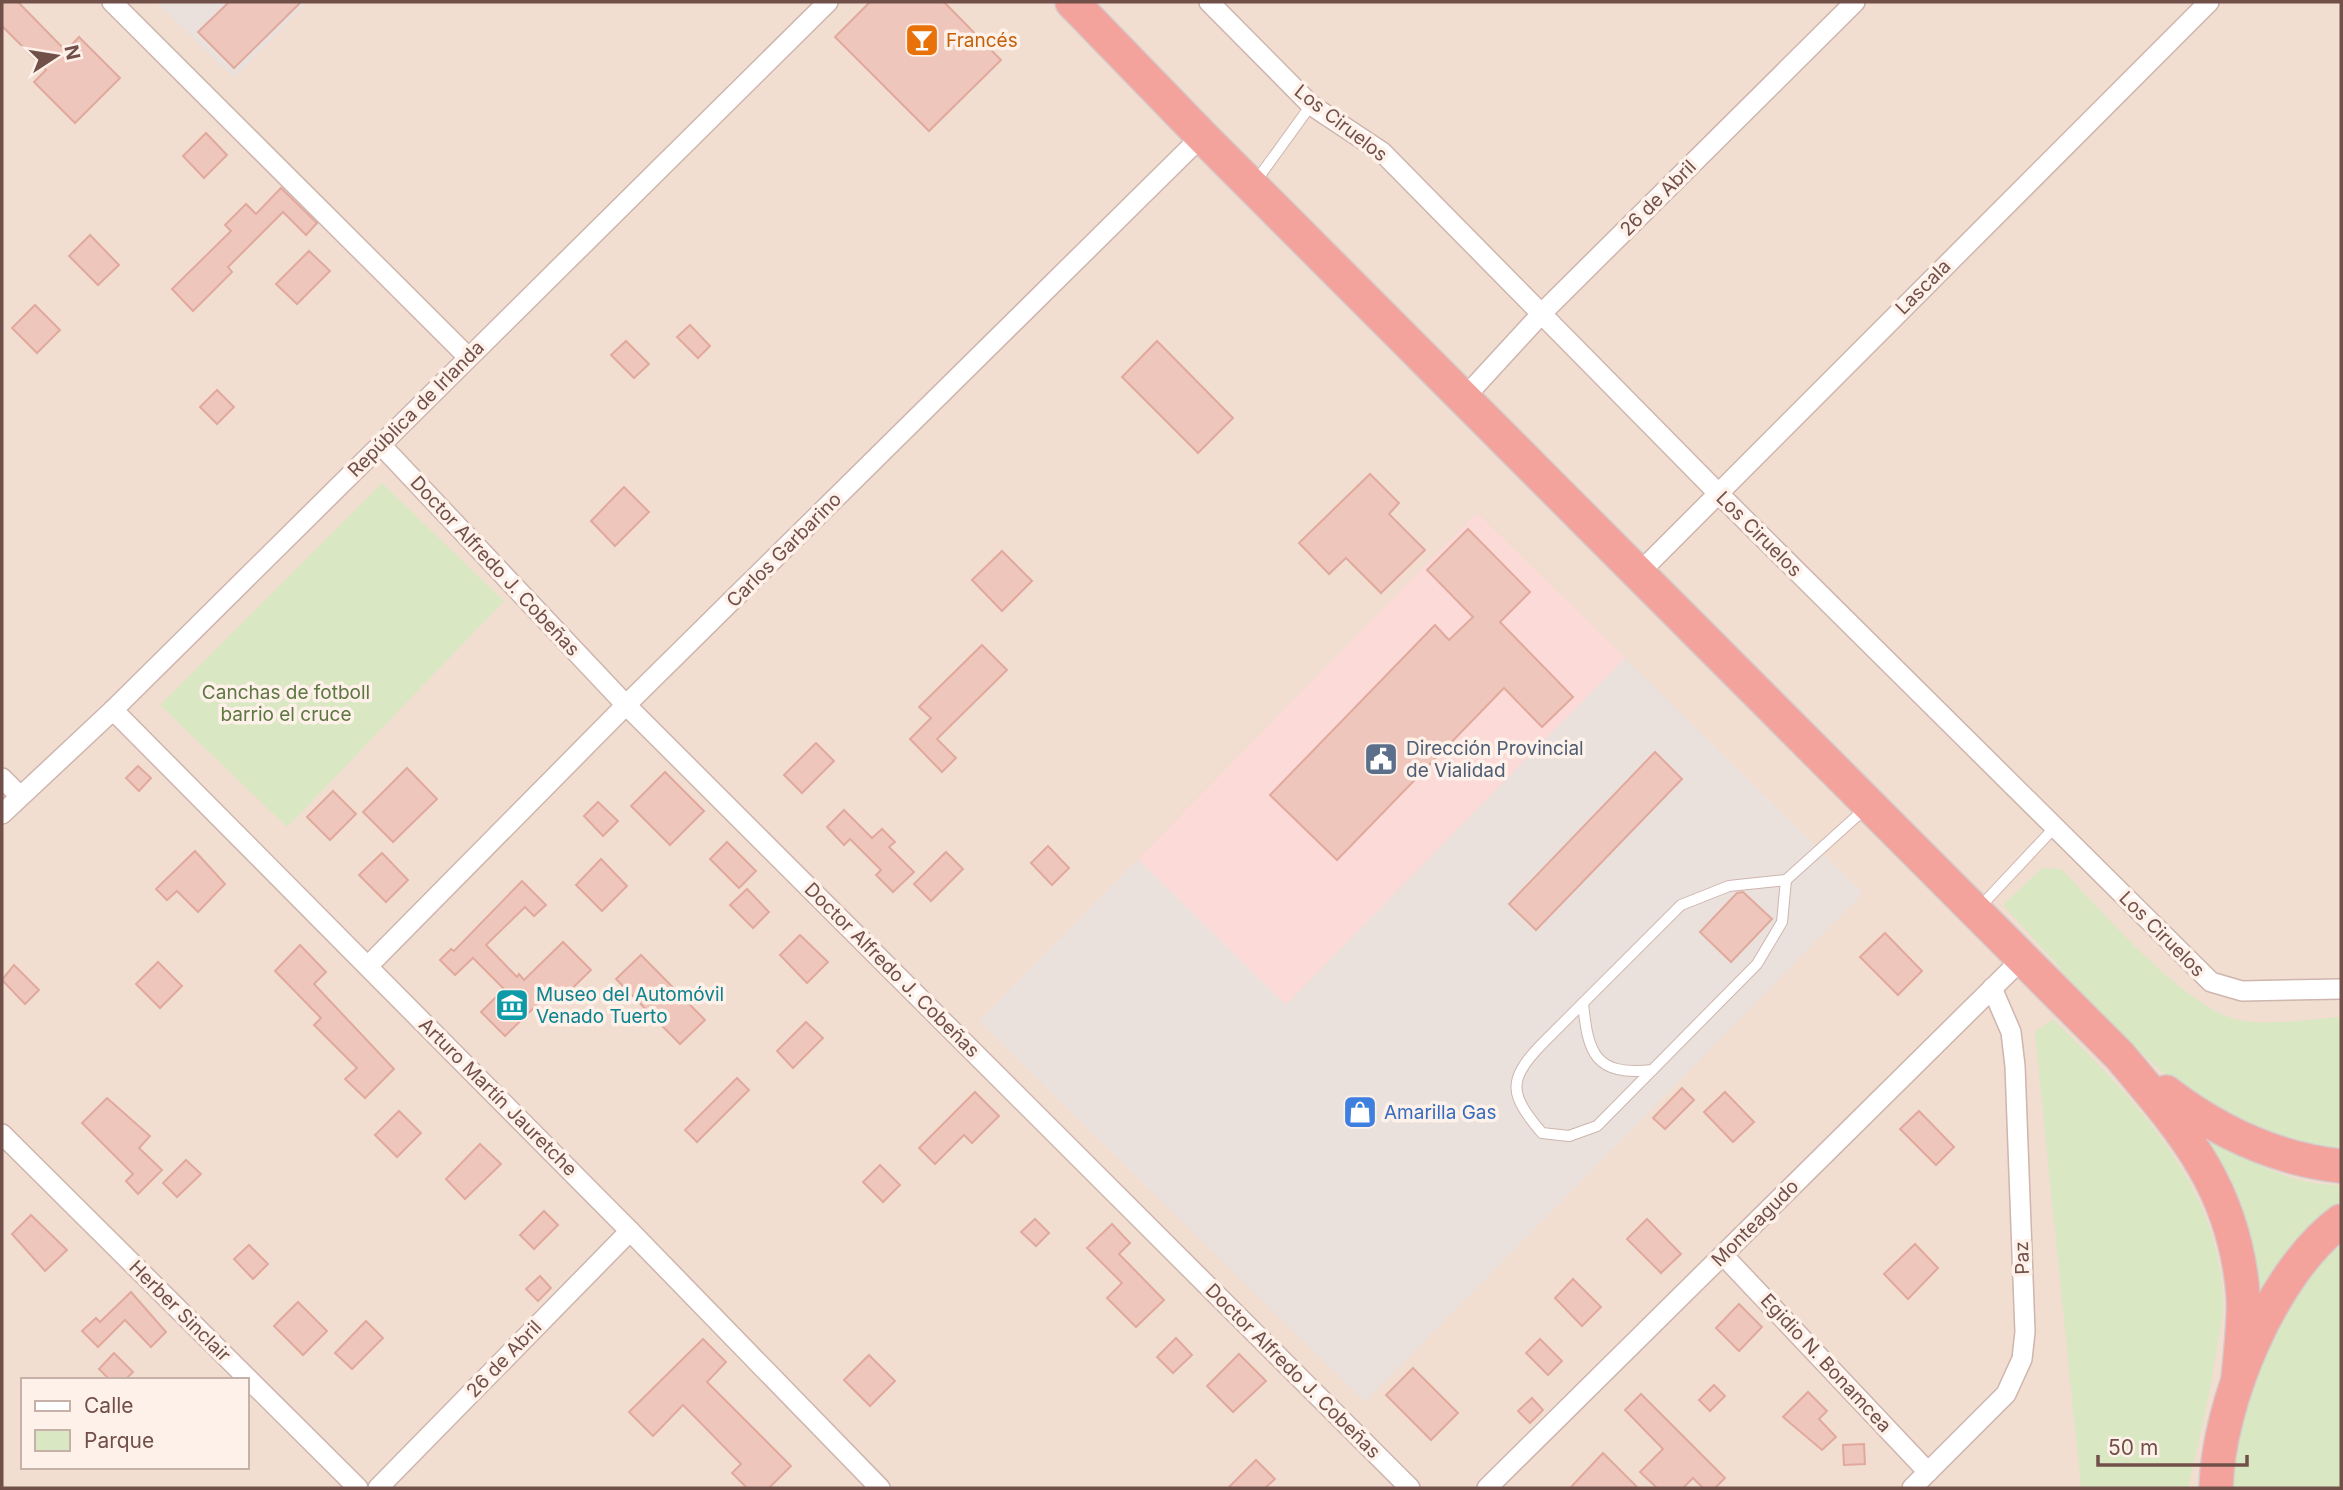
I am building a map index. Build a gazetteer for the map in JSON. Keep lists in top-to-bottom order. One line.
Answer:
{"streets":{"street":["Los Ciruelos","26 de Abril","Lascala","República de Irlanda","Carlos Garbarino","Doctor Alfredo J. Cobeñas","Arturo Martín Jauretche","Monteagudo","Paz","Herber Sinclair","Egidio N. Bonamcea"]},"crossings":[["Los Ciruelos","26 de Abril"],["Los Ciruelos","Lascala"],["26 de Abril","Arturo Martín Jauretche"],["República de Irlanda","Doctor Alfredo J. Cobeñas"],["República de Irlanda","Arturo Martín Jauretche"],["Carlos Garbarino","Doctor Alfredo J. Cobeñas"],["Carlos Garbarino","Arturo Martín Jauretche"],["Monteagudo","Paz"],["Monteagudo","Egidio N. Bonamcea"],["Paz","Egidio N. Bonamcea"]],"parks":["Canchas de fotboll barrio el cruce"],"places":{"bar":["Francés"],"public building":["Dirección Provincial de Vialidad"],"museum":["Museo del Automóvil Venado Tuerto"],"shop":["Amarilla Gas"]},"legend":["Calle","Parque"],"scale_bar":"50 m","north":"right"}
